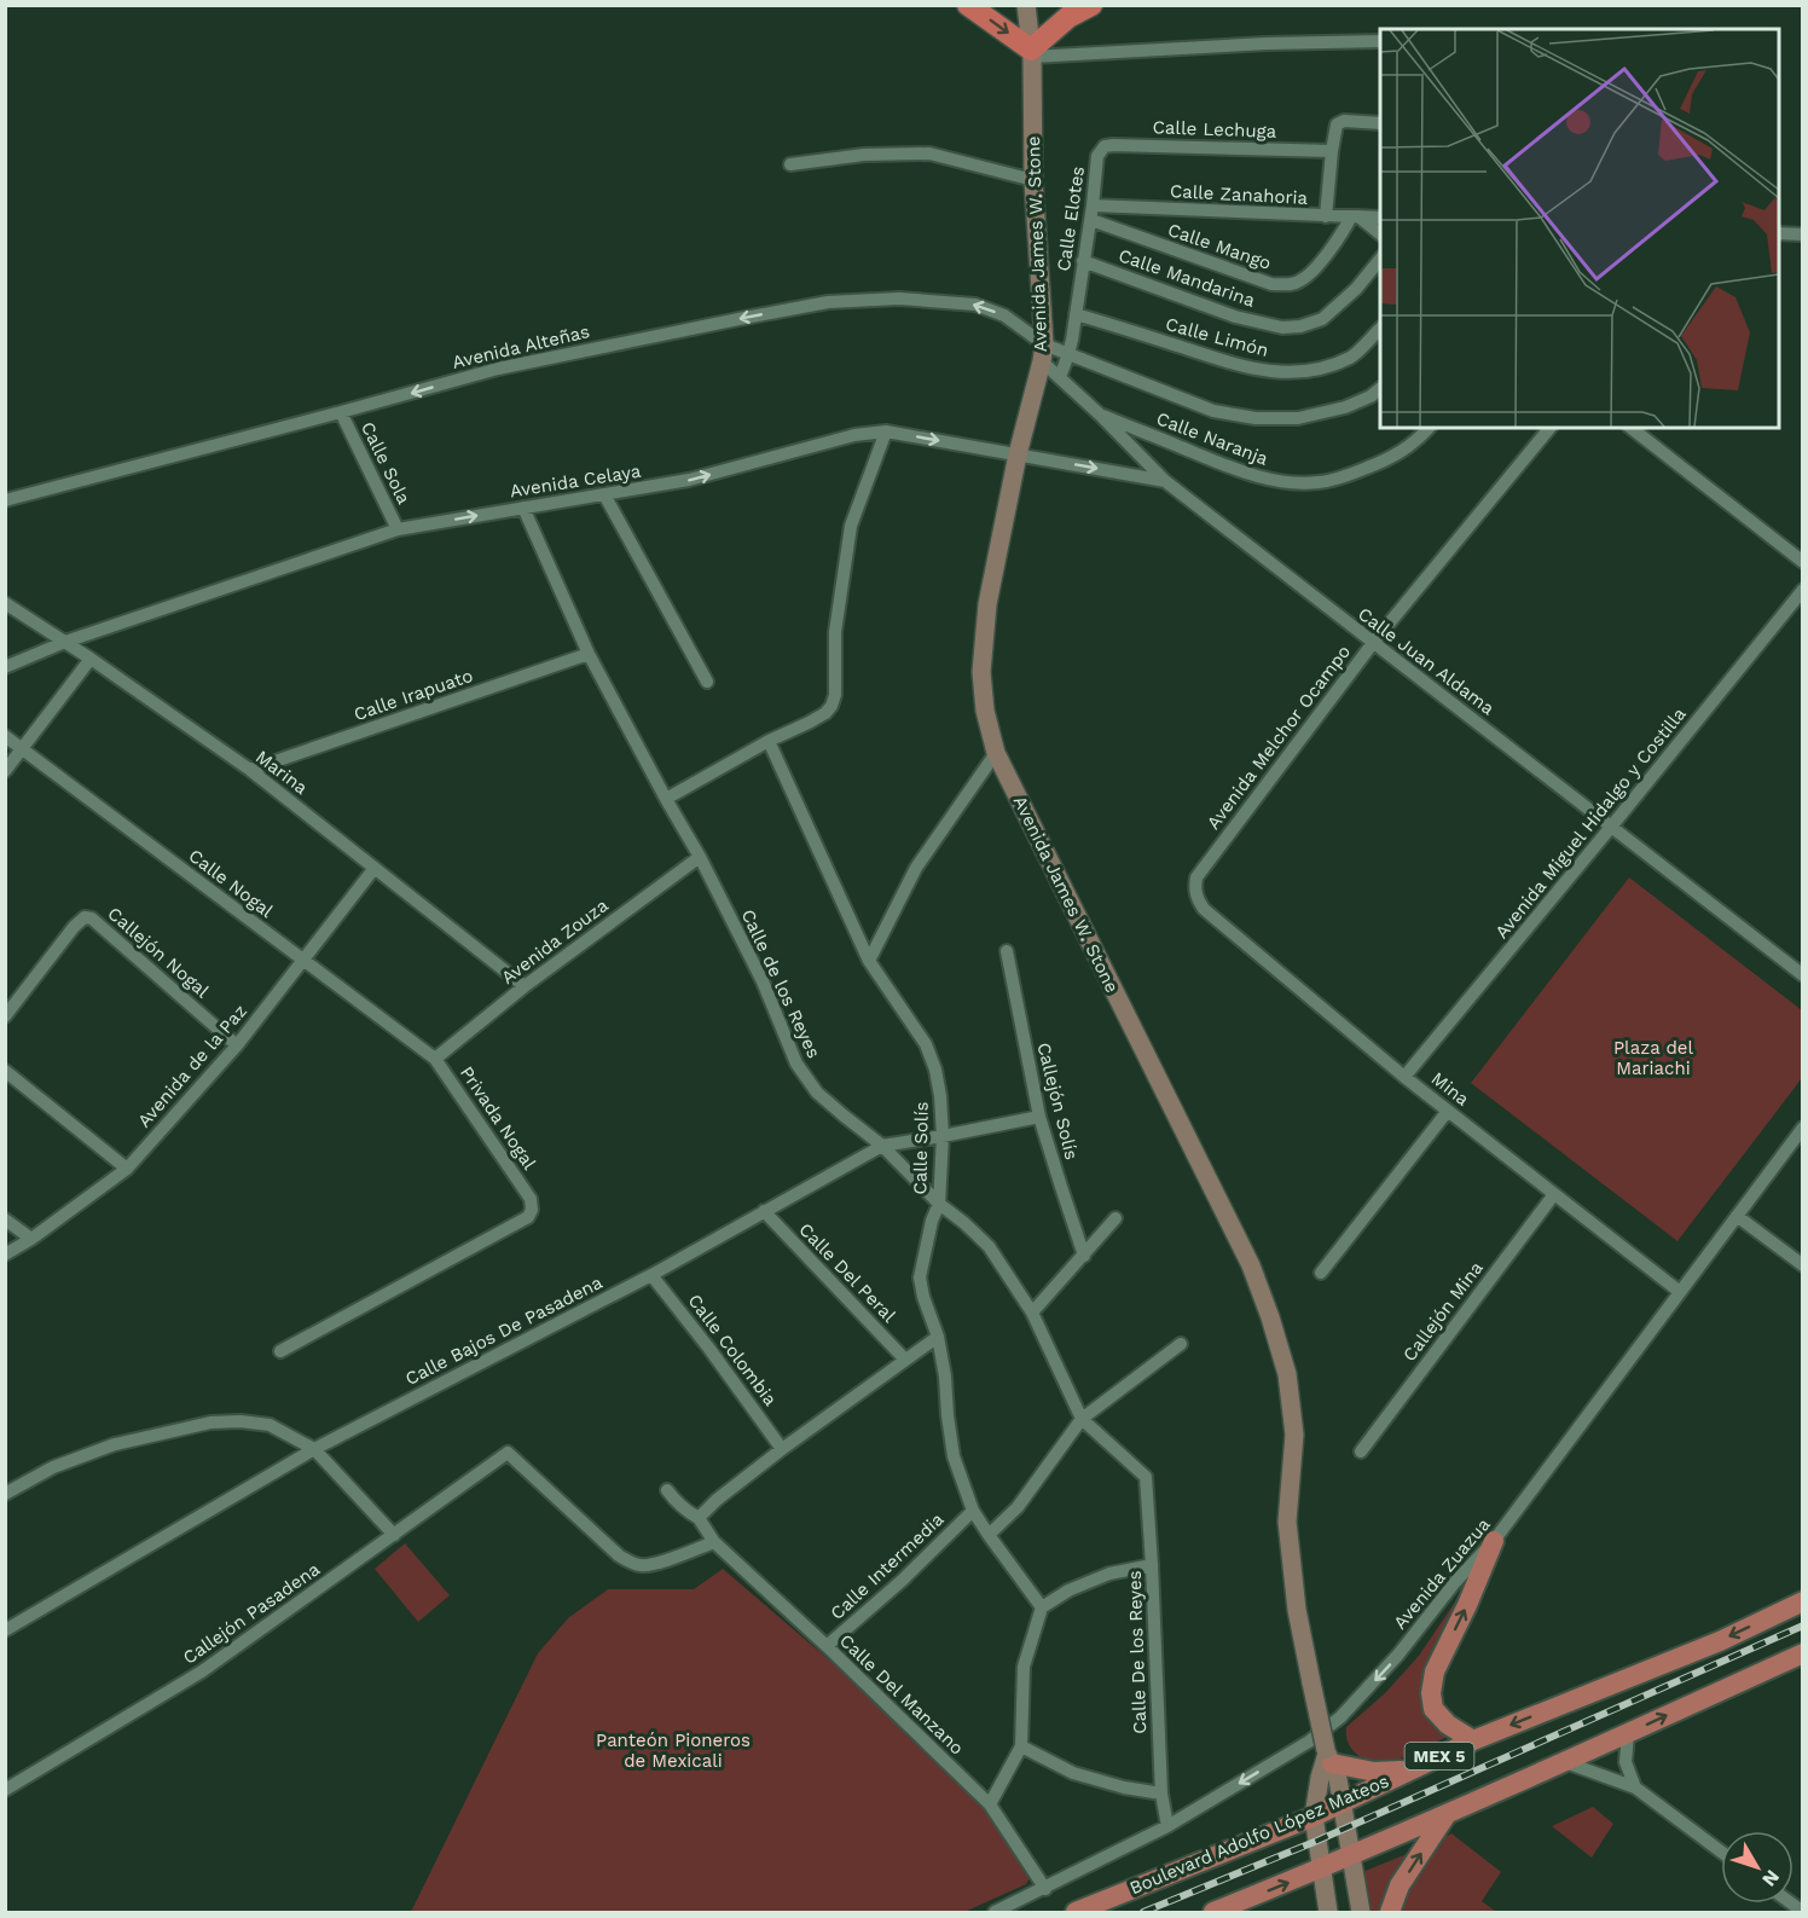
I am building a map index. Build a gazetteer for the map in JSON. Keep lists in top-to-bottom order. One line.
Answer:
{"streets":{"main road":["Avenida James W. Stone","MEX 5","Boulevard Adolfo López Mateos"],"street":["Calle Lechuga","Calle Zanahoria","Calle Elotes","Calle Mango","Calle Mandarina","Calle Limón","Avenida Alteñas","Calle Naranja","Calle Sola","Avenida Celaya","Calle Juan Aldama","Calle Irapuato","Avenida Melchor Ocampo","Marina","Avenida Miguel Hidalgo y Costilla","Calle Nogal","Avenida Zouza","Callejón Nogal","Calle de los Reyes","Avenida de la Paz","Mina","Callejón Solís","Privada Nogal","Calle Solís","Calle Del Peral","Callejón Mina","Calle Bajos De Pasadena","Calle Colombia","Calle Intermedia","Avenida Zuazua","Callejón Pasadena","Calle De los Reyes","Calle Del Manzano"]},"crossings":[["Calle Lechuga","Calle Elotes"],["Calle Zanahoria","Calle Elotes"],["Calle Zanahoria","Calle Mango"],["Calle Elotes","Calle Mango"],["Calle Elotes","Calle Mandarina"],["Calle Elotes","Calle Limón"],["Calle Elotes","Calle Naranja"],["Calle Elotes","Calle Juan Aldama"],["Avenida James W. Stone","Avenida Alteñas"],["Avenida James W. Stone","Calle Naranja"],["Avenida James W. Stone","Avenida Celaya"],["Avenida James W. Stone","Calle Juan Aldama"],["Avenida James W. Stone","Boulevard Adolfo López Mateos"],["Avenida Alteñas","Calle Naranja"],["Avenida Alteñas","Calle Sola"],["Avenida Alteñas","Calle Juan Aldama"],["Calle Naranja","Calle Juan Aldama"],["Calle Sola","Avenida Celaya"],["Avenida Celaya","Calle Juan Aldama"],["Avenida Celaya","Marina"],["Avenida Celaya","Calle de los Reyes"],["Calle Juan Aldama","Avenida Melchor Ocampo"],["Calle Juan Aldama","Avenida Miguel Hidalgo y Costilla"],["Calle Irapuato","Marina"],["Calle Irapuato","Calle de los Reyes"],["Avenida Melchor Ocampo","Mina"],["Marina","Avenida Zouza"],["Marina","Avenida de la Paz"],["Avenida Miguel Hidalgo y Costilla","Mina"],["Calle Nogal","Avenida Zouza"],["Calle Nogal","Avenida de la Paz"],["Calle Nogal","Privada Nogal"],["Avenida Zouza","Calle de los Reyes"],["Avenida Zouza","Privada Nogal"],["Callejón Nogal","Avenida de la Paz"],["Calle de los Reyes","Calle Solís"],["Calle de los Reyes","Calle Bajos De Pasadena"],["Calle de los Reyes","Calle De los Reyes"],["Mina","Callejón Mina"],["Mina","Avenida Zuazua"],["Callejón Solís","Calle Bajos De Pasadena"],["Calle Solís","Calle Bajos De Pasadena"],["Calle Solís","Calle Intermedia"],["Calle Del Peral","Calle Bajos De Pasadena"],["Calle Bajos De Pasadena","Calle Colombia"],["Calle Intermedia","Calle Del Manzano"],["Avenida Zuazua","Calle De los Reyes"],["Avenida Zuazua","Calle Del Manzano"],["Callejón Pasadena","Calle Del Manzano"]],"one_way":["Avenida Alteñas","Avenida Celaya","Avenida Zuazua"],"parks":["Plaza del Mariachi","Panteón Pioneros de Mexicali"],"north":"bottom right"}
